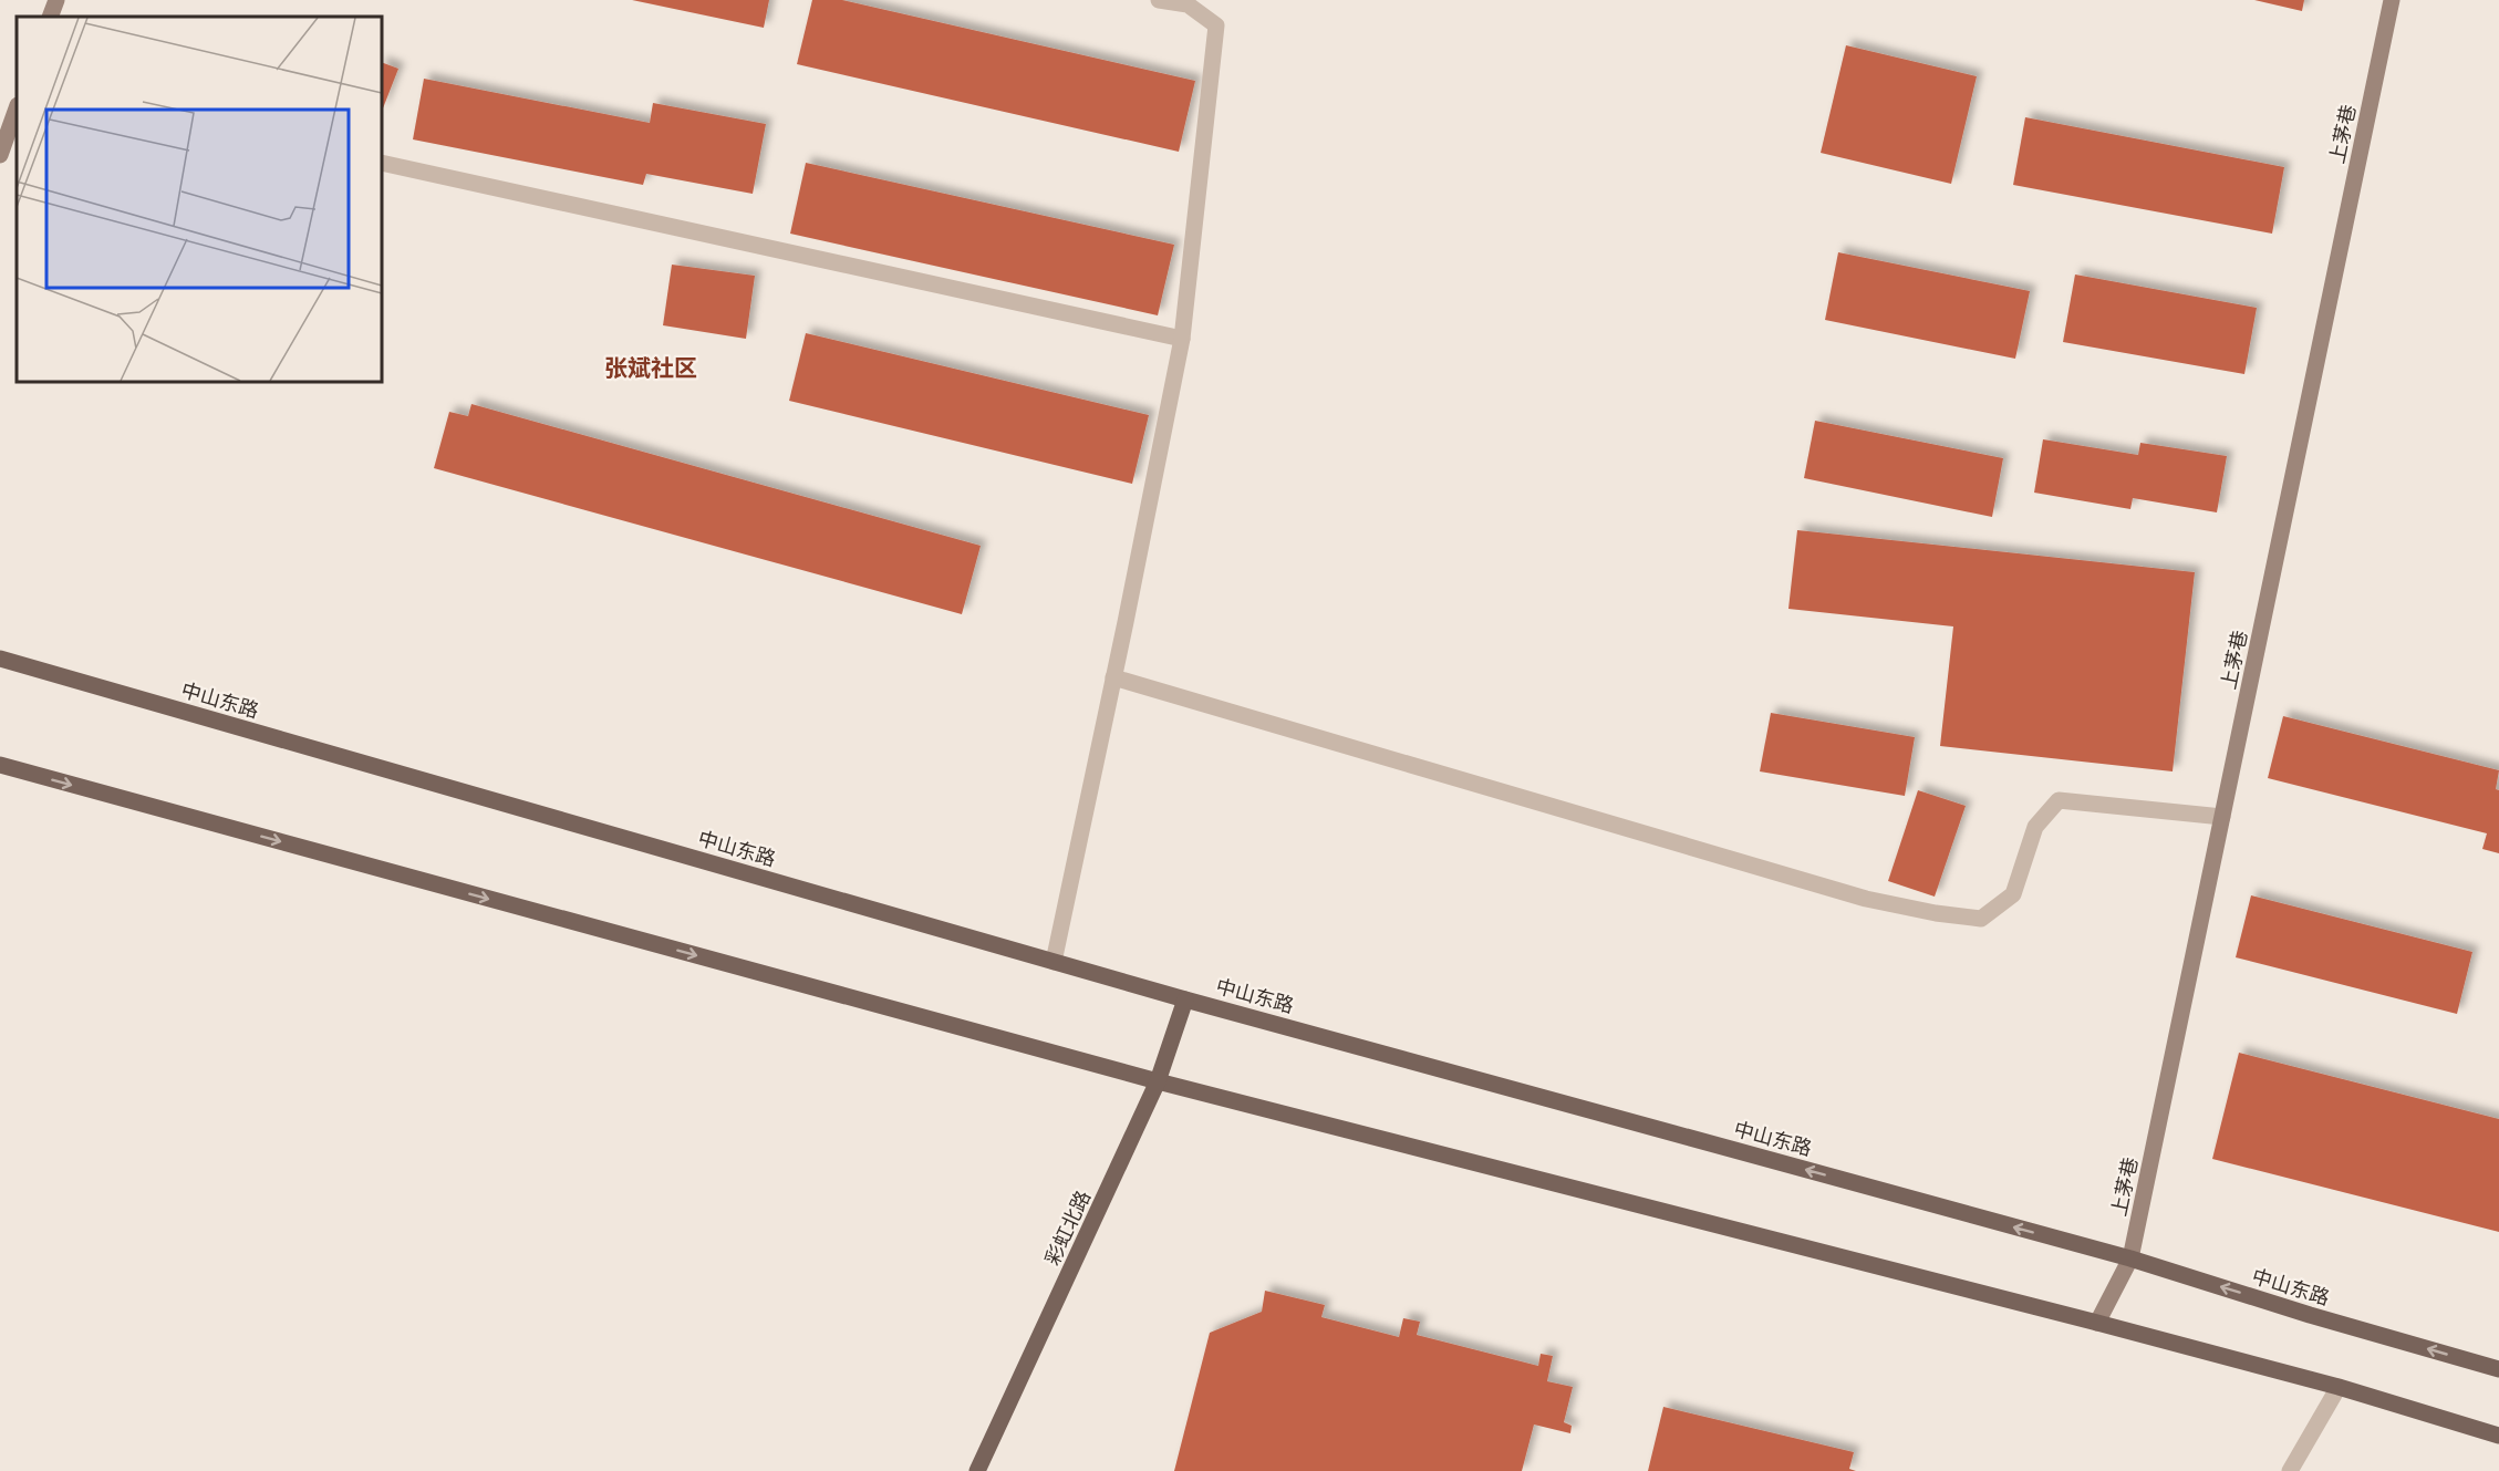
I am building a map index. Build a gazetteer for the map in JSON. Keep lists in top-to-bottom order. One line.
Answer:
{"streets":{"main road":["中山东路","彩虹北路"],"street":["上茅巷"]},"crossings":[["上茅巷","中山东路"],["中山东路","彩虹北路"]],"districts":["张斌社区"]}
